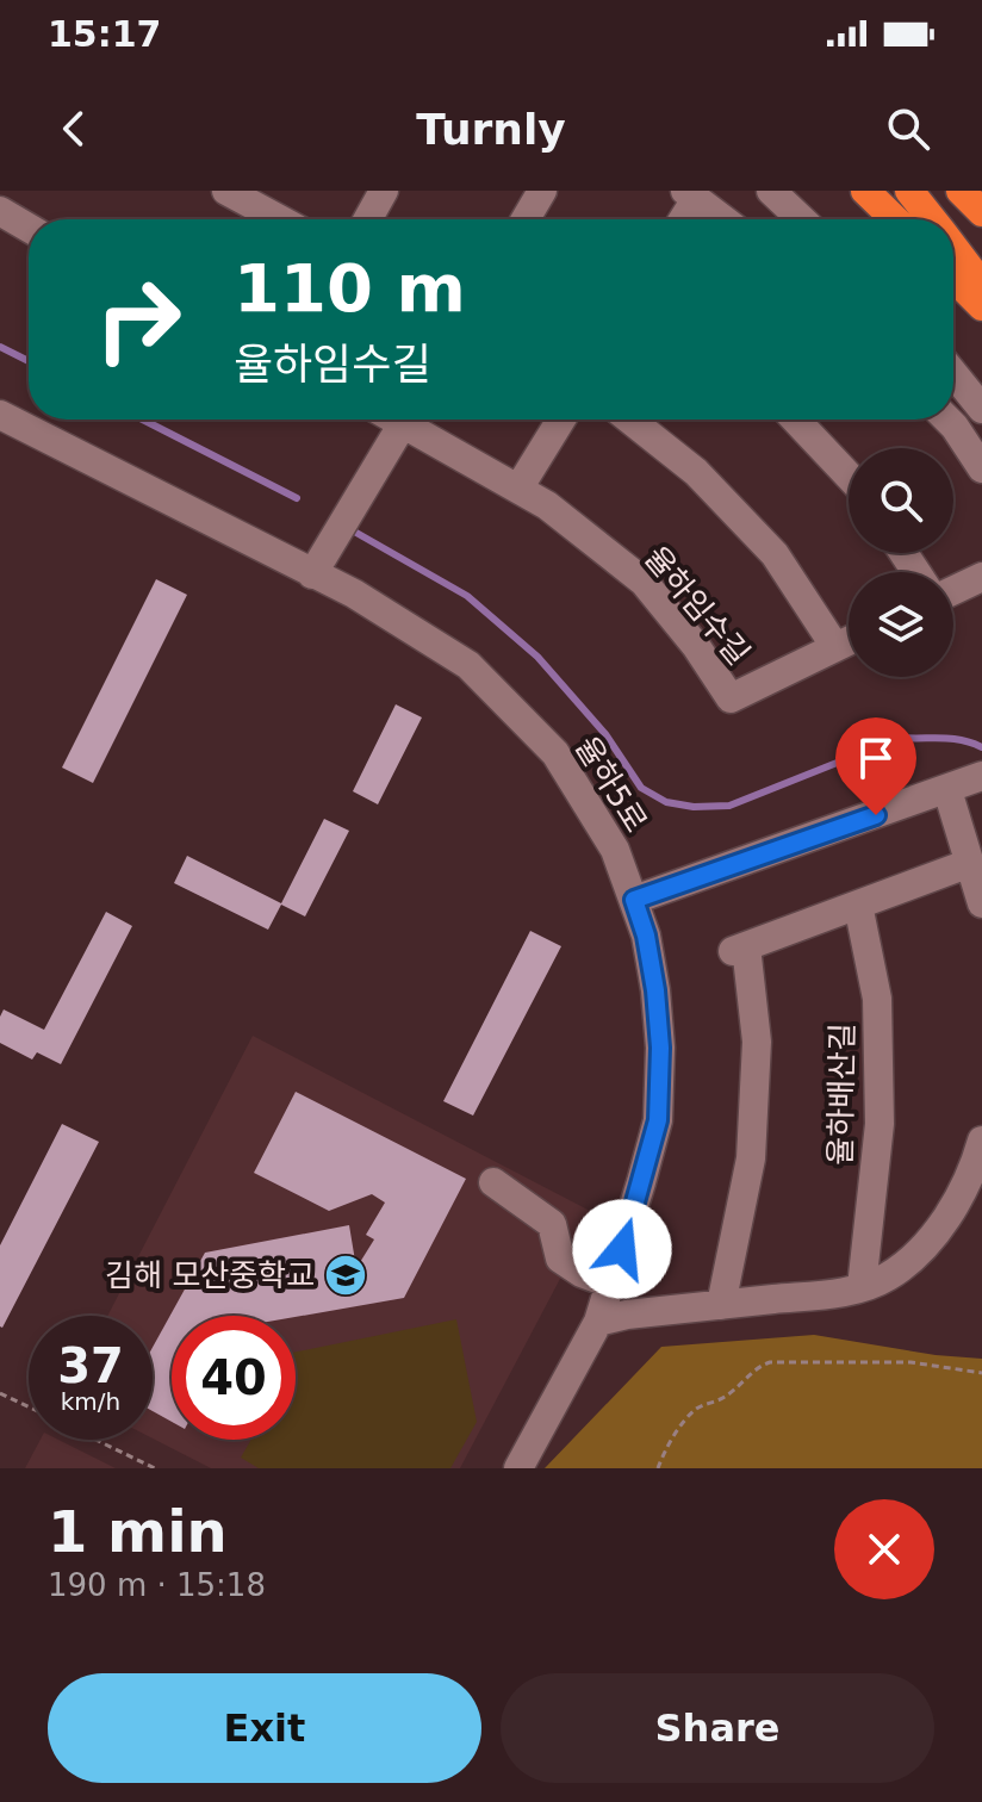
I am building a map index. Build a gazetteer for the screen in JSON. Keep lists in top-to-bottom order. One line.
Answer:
{"streets":{"street":["율하임수길","율하5로","율하배산길"]},"places":{"school or university":["김해 모산중학교"]},"page":{"status":"15:17","header":"Turnly","turn":["110 m","율하임수길"],"speed":"37 km/h","limit":"40","heading":["1 min","190 m · 15:18"],"buttons":["Exit","Share"]}}
